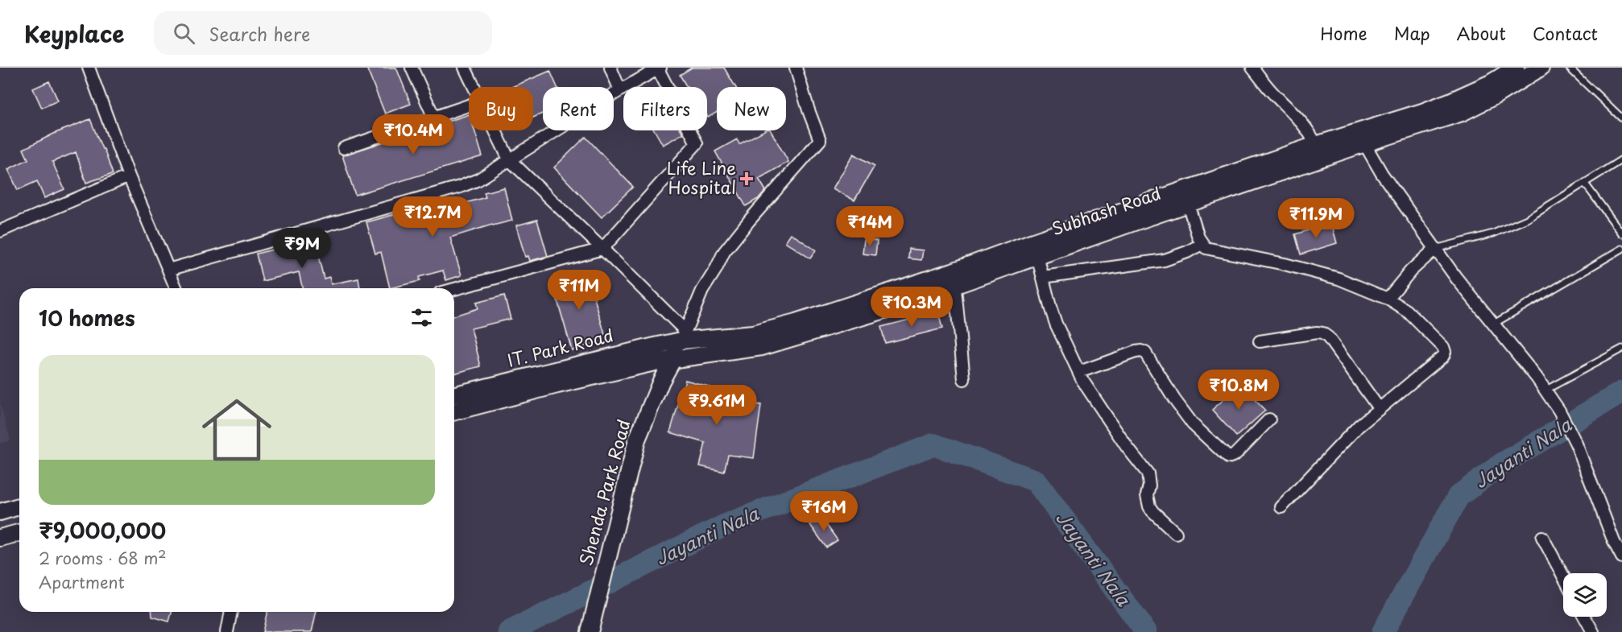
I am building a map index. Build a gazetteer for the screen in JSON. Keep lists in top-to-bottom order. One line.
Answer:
{"streets":{"main road":["Subhash Road","IT. Park Road","Shenda Park Road"]},"crossings":[["Subhash Road","IT. Park Road"],["Subhash Road","Shenda Park Road"],["IT. Park Road","Shenda Park Road"]],"water":["Jayanti Nala"],"places":{"health":["Life Line Hospital"]},"page":{"header":"Keyplace","search":"Search here","nav":["Home","Map","About","Contact"],"chip":["Buy","Rent","Filters","New"],"price":["₹10.4M","₹12.7M","₹11.9M","₹14M","₹9M","₹11M","₹10.3M","₹10.8M","₹9.61M","₹16M"],"heading":"10 homes","list":[{"name":"₹9,000,000","note":"2 rooms · 68 m² · Apartment"}]}}
